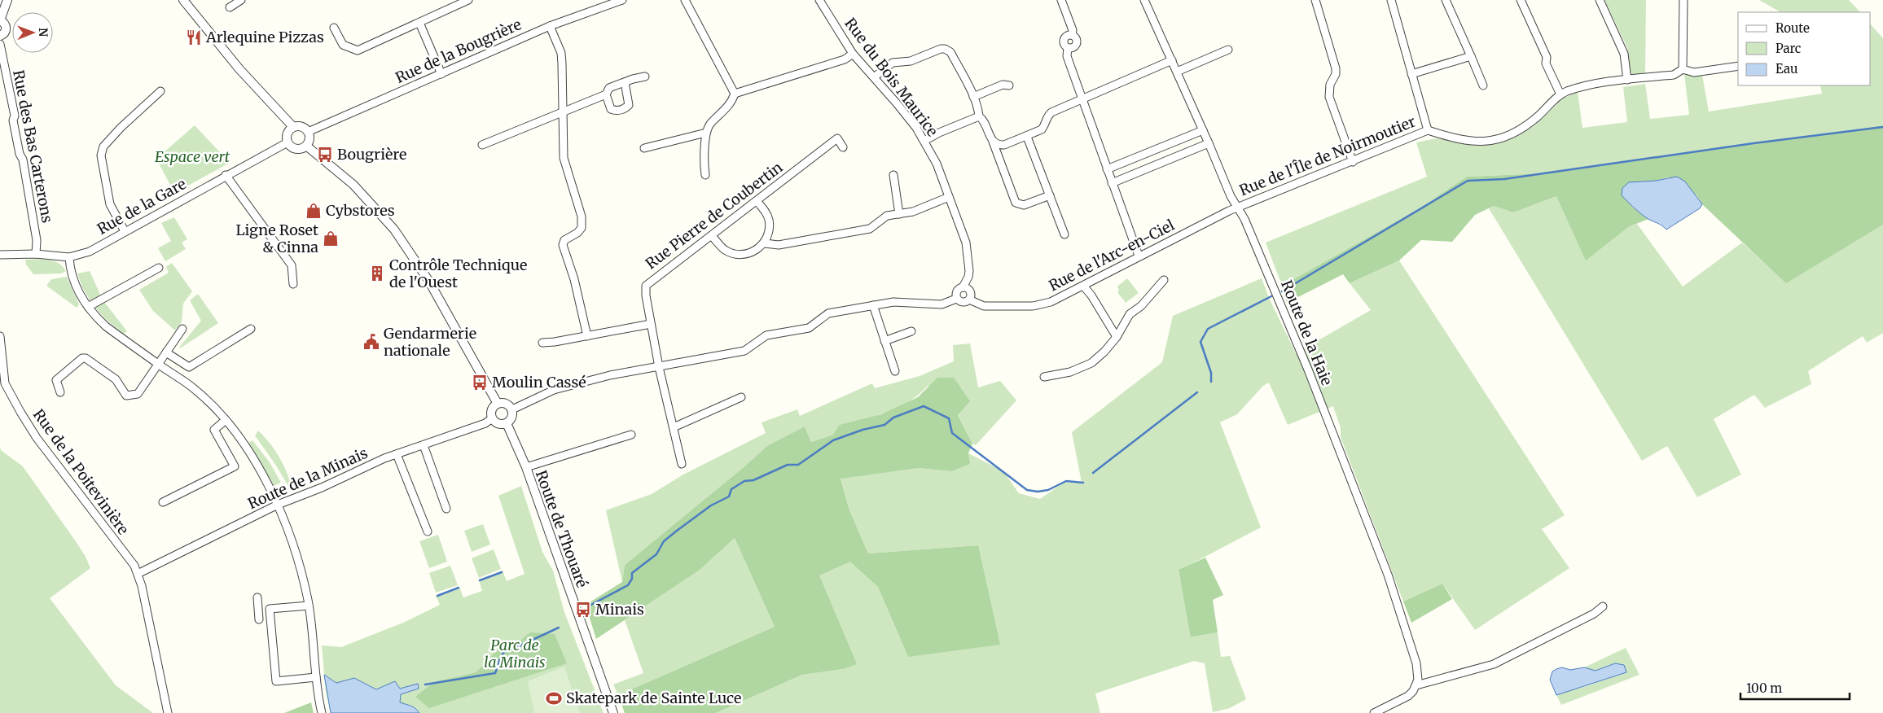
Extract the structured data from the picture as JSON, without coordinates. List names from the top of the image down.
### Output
{
  "streets": {
    "street": [
      "Rue de la Bougrière",
      "Rue du Bois Maurice",
      "Rue des Bas Carterons",
      "Rue de l'Île de Noirmoutier",
      "Rue de la Gare",
      "Rue Pierre de Coubertin",
      "Rue de l'Arc-en-Ciel",
      "Route de la Haie",
      "Rue de la Poitevinière",
      "Route de la Minais",
      "Route de Thouaré"
    ]
  },
  "crossings": [
    ["Rue de la Bougrière", "Rue de la Gare"],
    ["Rue du Bois Maurice", "Rue de l'Arc-en-Ciel"],
    ["Rue des Bas Carterons", "Rue de la Gare"],
    ["Rue de l'Île de Noirmoutier", "Rue de l'Arc-en-Ciel"],
    ["Rue de l'Île de Noirmoutier", "Route de la Haie"],
    ["Rue de l'Arc-en-Ciel", "Route de la Haie"],
    ["Rue de la Poitevinière", "Route de la Minais"],
    ["Route de la Minais", "Route de Thouaré"]
  ],
  "parks": ["Espace vert", "Parc de la Minais"],
  "places": {
    "restaurant": ["Arlequine Pizzas"],
    "bus stop": ["Bougrière", "Moulin Cassé", "Minais"],
    "shop": ["Cybstores", "Ligne Roset & Cinna"],
    "building": ["Contrôle Technique de l'Ouest"],
    "public building": ["Gendarmerie nationale"],
    "sports": ["Skatepark de Sainte Luce"]
  },
  "legend": ["Route", "Parc", "Eau"],
  "scale_bar": "100 m",
  "north": "right"
}
